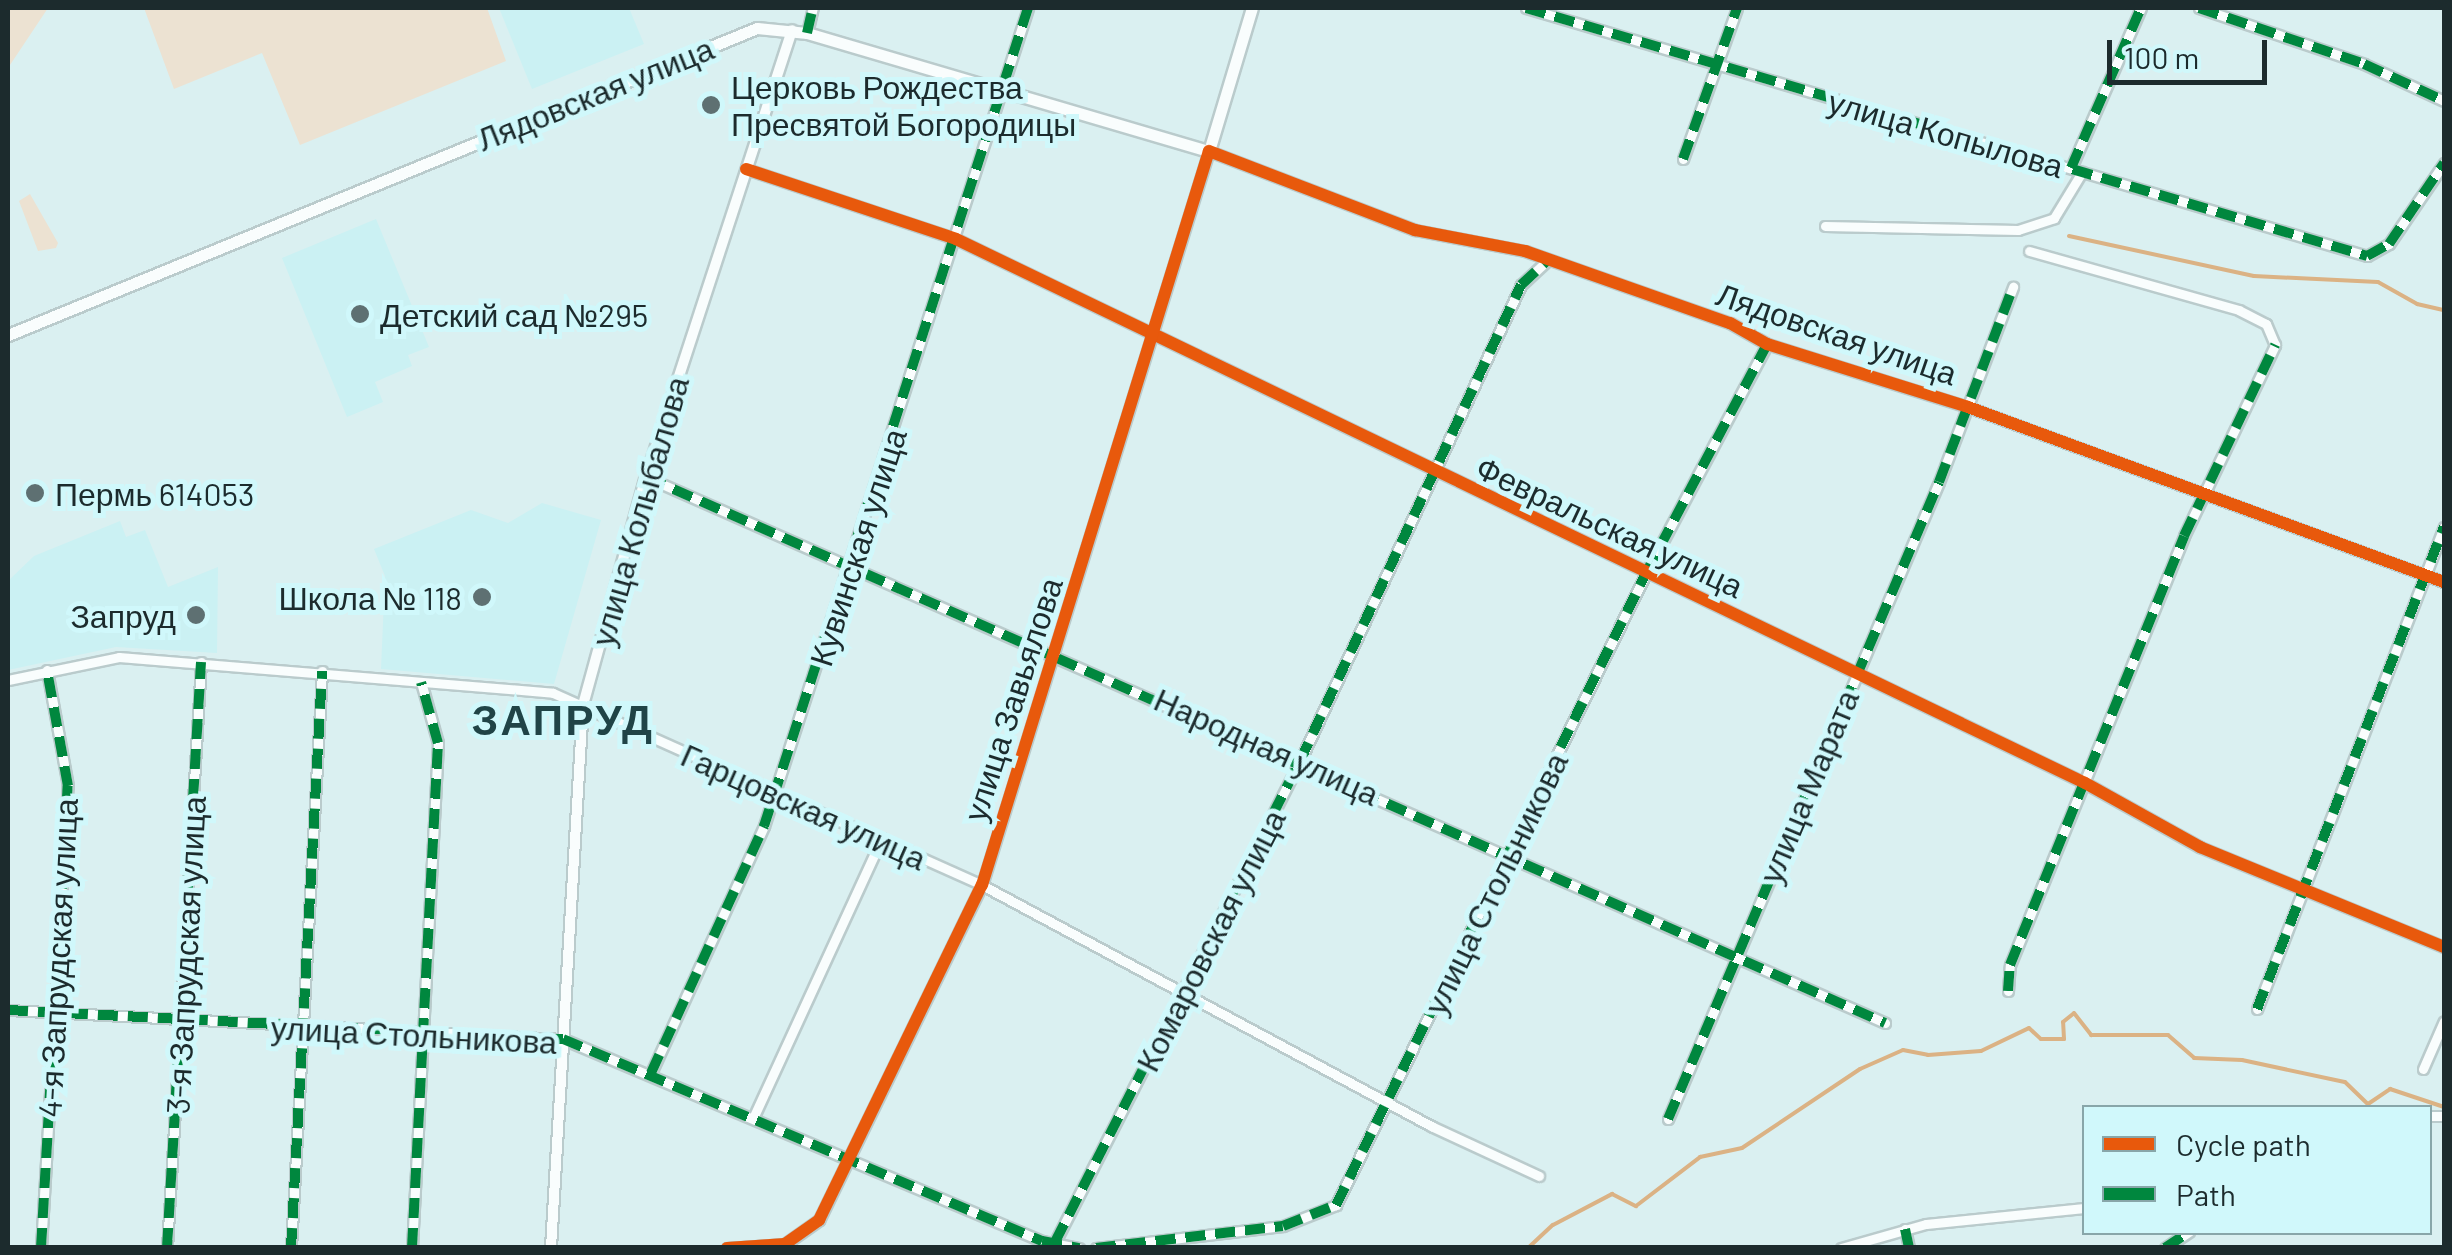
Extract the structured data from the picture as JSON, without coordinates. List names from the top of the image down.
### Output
{
  "streets": {
    "main road": ["Лядовская улица", "улица Завьялова"],
    "street": [
      "улица Копылова",
      "улица Колыбалова",
      "Февральская улица",
      "Кувинская улица",
      "Народная улица",
      "улица Марата",
      "Гарцовская улица",
      "улица Стольникова",
      "Комаровская улица",
      "3-я Запрудская улица",
      "4-я Запрудская улица"
    ]
  },
  "crossings": [
    ["Лядовская улица", "улица Колыбалова"],
    ["Лядовская улица", "Кувинская улица"],
    ["Лядовская улица", "улица Завьялова"],
    ["Лядовская улица", "улица Марата"],
    ["Лядовская улица", "улица Стольникова"],
    ["Лядовская улица", "Комаровская улица"],
    ["улица Колыбалова", "Февральская улица"],
    ["улица Колыбалова", "Народная улица"],
    ["улица Колыбалова", "Гарцовская улица"],
    ["улица Колыбалова", "улица Стольникова"],
    ["Февральская улица", "Кувинская улица"],
    ["Февральская улица", "улица Завьялова"],
    ["Февральская улица", "улица Марата"],
    ["Февральская улица", "улица Стольникова"],
    ["Февральская улица", "Комаровская улица"],
    ["Кувинская улица", "Народная улица"],
    ["Кувинская улица", "Гарцовская улица"],
    ["Кувинская улица", "улица Стольникова"],
    ["улица Завьялова", "Народная улица"],
    ["улица Завьялова", "Гарцовская улица"],
    ["улица Завьялова", "улица Стольникова"],
    ["Народная улица", "улица Марата"],
    ["Народная улица", "улица Стольникова"],
    ["Народная улица", "Комаровская улица"],
    ["Гарцовская улица", "улица Стольникова"],
    ["Гарцовская улица", "Комаровская улица"],
    ["Гарцовская улица", "3-я Запрудская улица"],
    ["Гарцовская улица", "4-я Запрудская улица"],
    ["улица Стольникова", "Комаровская улица"],
    ["улица Стольникова", "3-я Запрудская улица"],
    ["улица Стольникова", "4-я Запрудская улица"]
  ],
  "districts": ["ЗАПРУД"],
  "places": [
    "Церковь Рождества Пресвятой Богородицы",
    "Детский сад №295",
    "Пермь 614053",
    "Школа № 118",
    "Запруд"
  ],
  "legend": ["Cycle path", "Path"],
  "scale_bar": "100 m"
}
